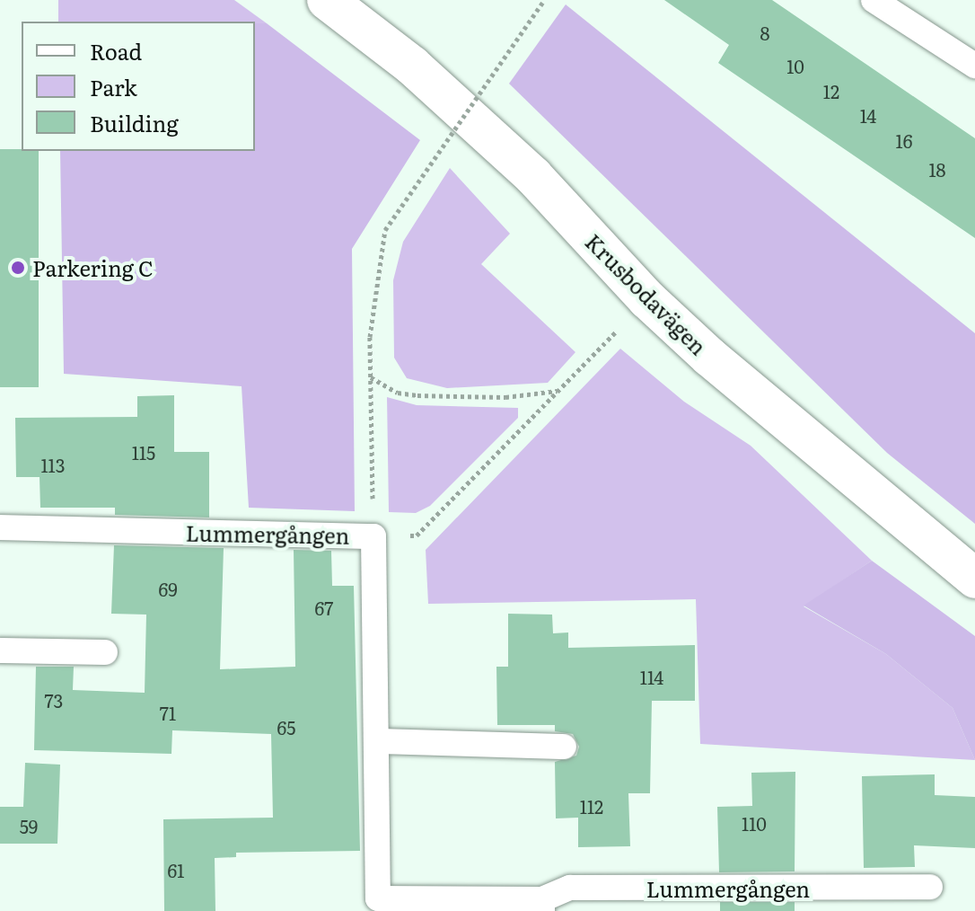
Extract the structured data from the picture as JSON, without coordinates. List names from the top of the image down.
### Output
{
  "streets": {
    "street": ["Krusbodavägen"],
    "lane": ["Lummergången"]
  },
  "places": ["Parkering C"],
  "house_numbers": [
    "8",
    "10",
    "12",
    "14",
    "16",
    "18",
    "115",
    "113",
    "69",
    "67",
    "114",
    "73",
    "71",
    "65",
    "112",
    "110",
    "59",
    "61"
  ],
  "legend": ["Road", "Park", "Building"]
}
